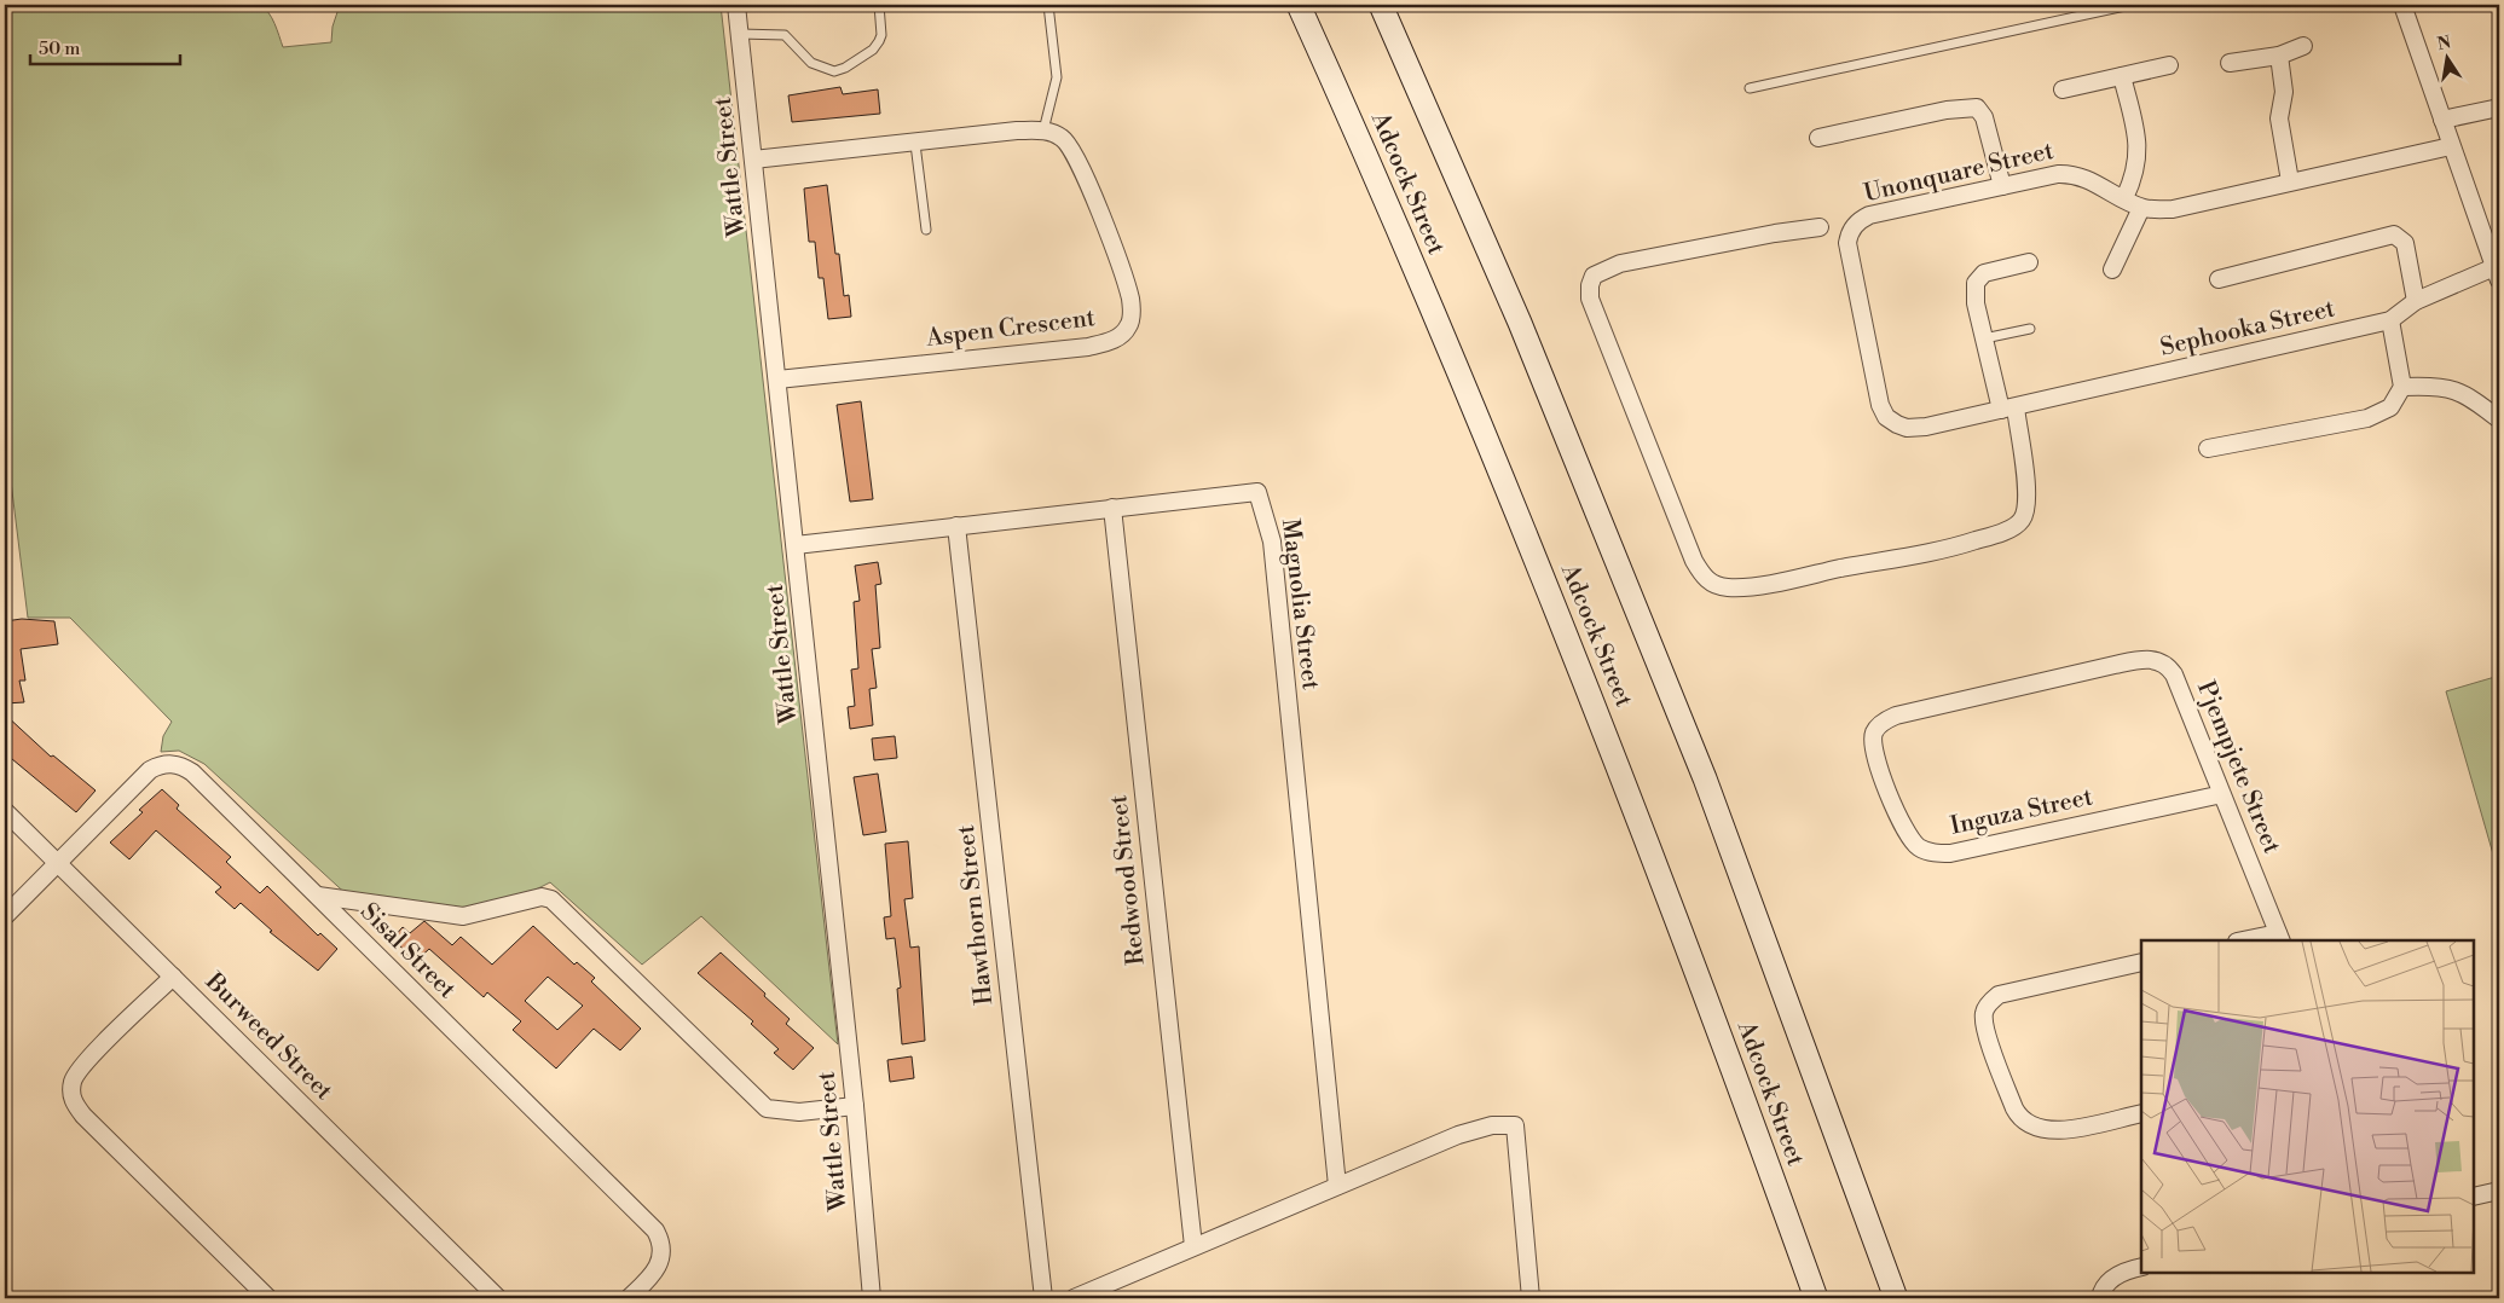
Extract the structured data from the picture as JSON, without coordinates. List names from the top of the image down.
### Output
{
  "streets": {
    "main road": ["Adcock Street"],
    "street": [
      "Wattle Street",
      "Unonquare Street",
      "Aspen Crescent",
      "Sephooka Street",
      "Magnolia Street",
      "Pjempjete Street",
      "Inguza Street",
      "Redwood Street",
      "Hawthorn Street",
      "Sisal Street",
      "Burweed Street"
    ]
  },
  "crossings": [
    ["Wattle Street", "Aspen Crescent"],
    ["Wattle Street", "Magnolia Street"],
    ["Unonquare Street", "Sephooka Street"],
    ["Magnolia Street", "Redwood Street"],
    ["Magnolia Street", "Hawthorn Street"],
    ["Pjempjete Street", "Inguza Street"],
    ["Sisal Street", "Burweed Street"]
  ],
  "scale_bar": "50 m",
  "north": "top"
}
